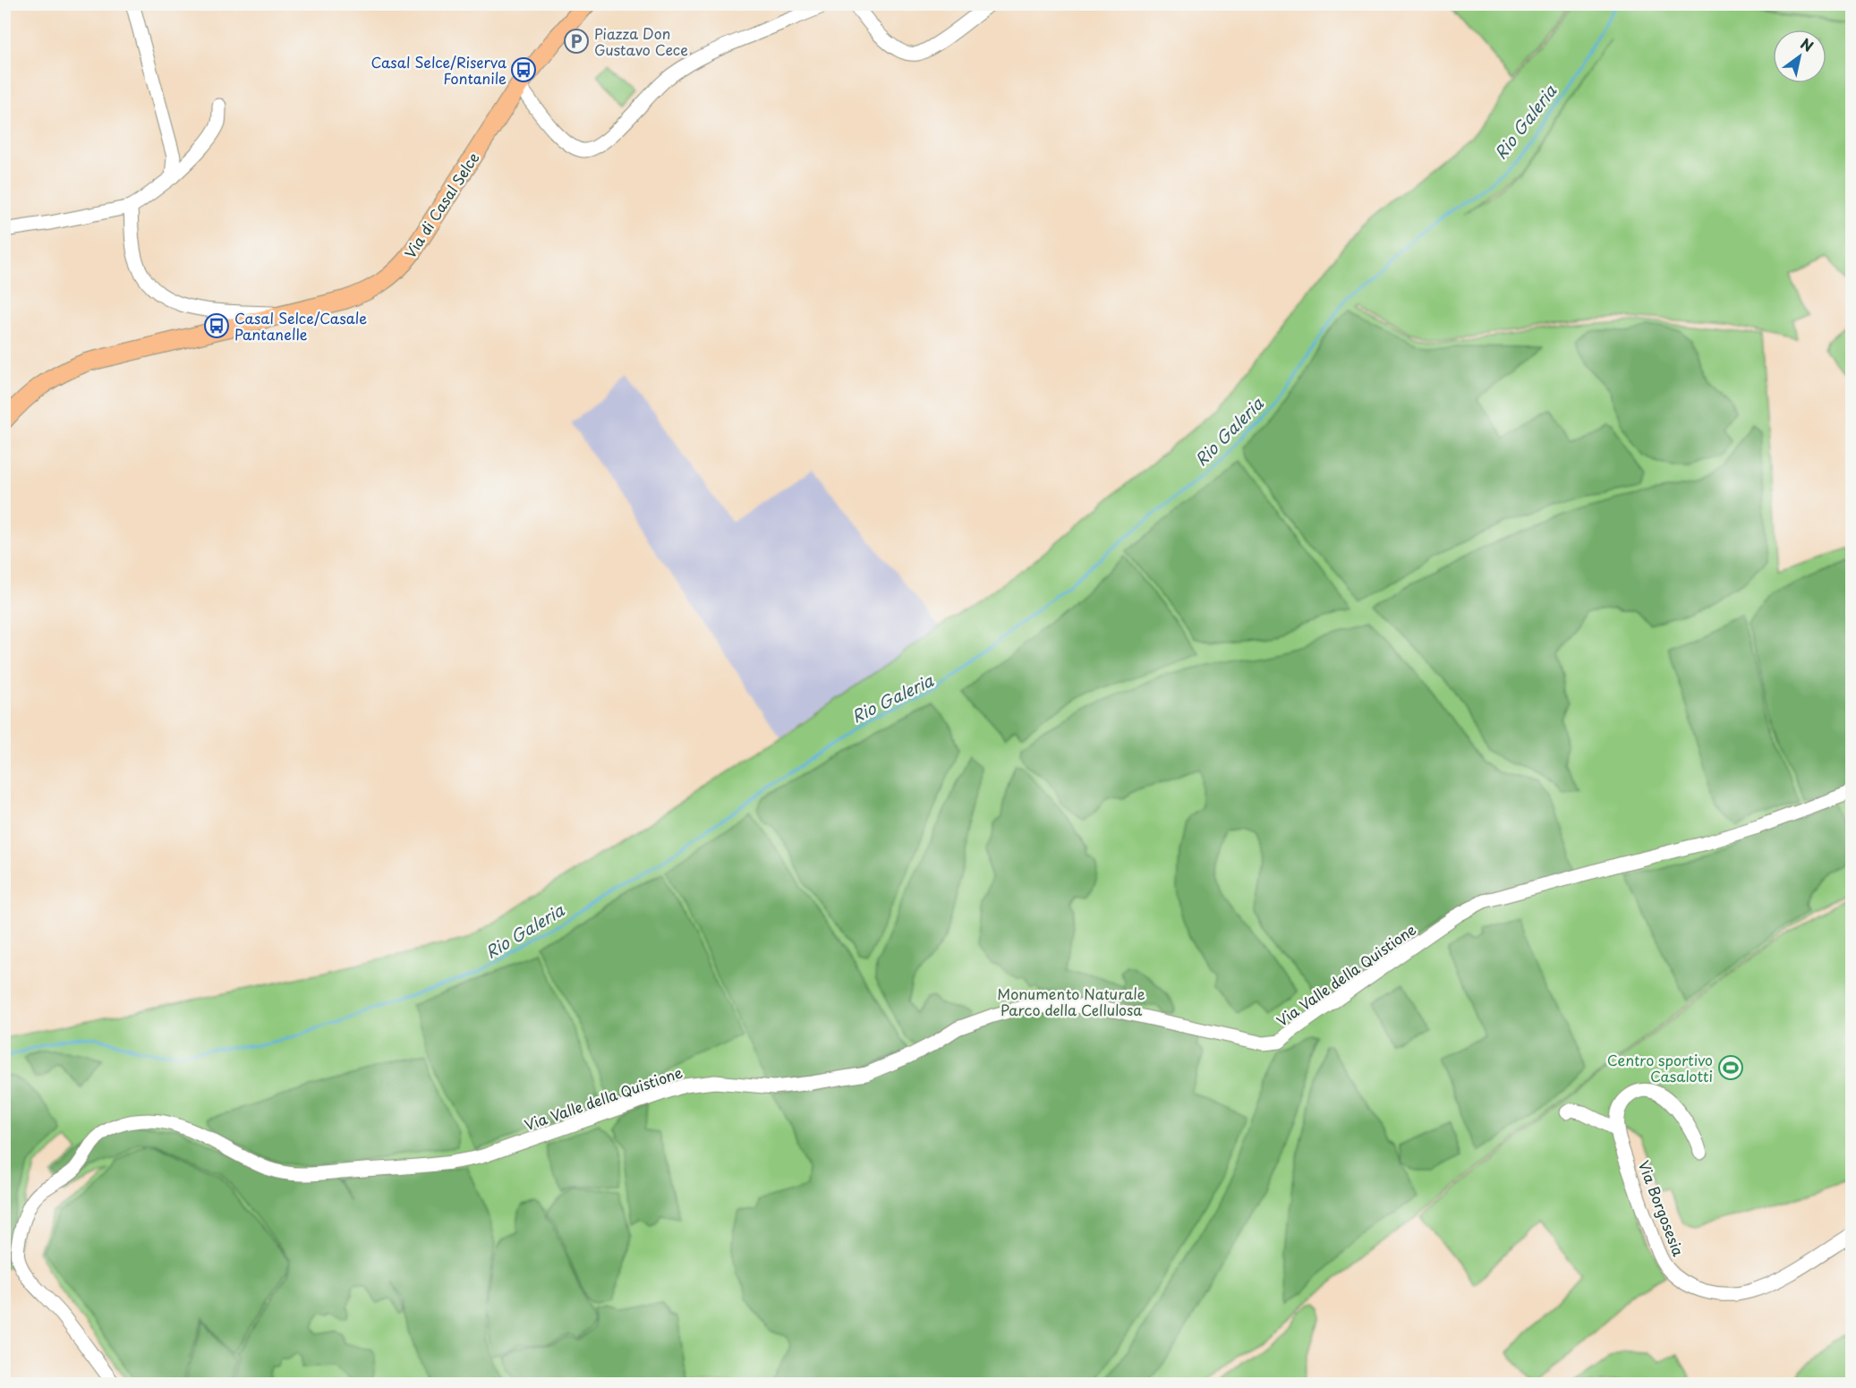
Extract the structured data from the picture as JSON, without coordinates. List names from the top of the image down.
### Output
{
  "streets": {
    "main road": ["Via di Casal Selce"],
    "street": ["Via Valle della Quistione", "Via Borgosesia"]
  },
  "water": ["Rio Galeria"],
  "parks": ["Monumento Naturale Parco della Cellulosa"],
  "places": {
    "parking": ["Piazza Don Gustavo Cece"],
    "bus stop": ["Casal Selce/Riserva Fontanile", "Casal Selce/Casale Pantanelle"],
    "sports": ["Centro sportivo Casalotti"]
  },
  "north": "top right"
}
